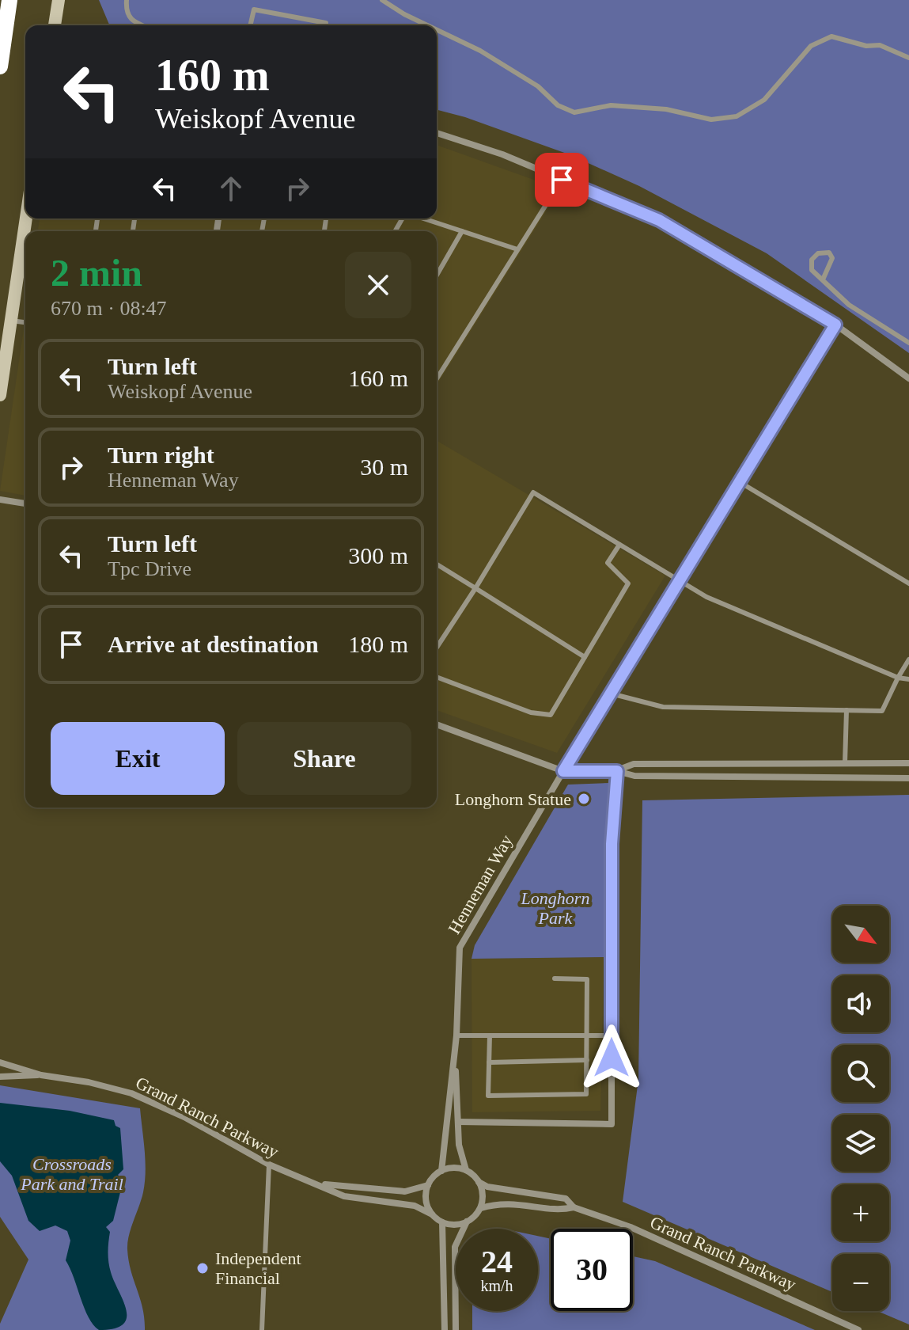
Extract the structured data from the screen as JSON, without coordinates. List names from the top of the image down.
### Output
{
  "streets": {
    "street": ["Henneman Way", "Grand Ranch Parkway"]
  },
  "crossings": [
    ["Henneman Way", "Grand Ranch Parkway"]
  ],
  "parks": ["Longhorn Park", "Crossroads Park and Trail"],
  "places": ["Longhorn Statue", "Independent Financial"],
  "north": "bottom right",
  "page": {
    "turn": ["160 m", "Weiskopf Avenue"],
    "heading": ["2 min", "670 m · 08:47"],
    "list": [
      {
        "name": "Turn left",
        "note": "Weiskopf Avenue",
        "value": "160 m"
      },
      {
        "name": "Turn right",
        "note": "Henneman Way",
        "value": "30 m"
      },
      {
        "name": "Turn left",
        "note": "Tpc Drive",
        "value": "300 m"
      },
      {
        "name": "Arrive at destination",
        "value": "180 m"
      }
    ],
    "buttons": ["Exit", "Share"],
    "map_buttons": ["+", "−"],
    "speed": "24 km/h",
    "limit": "30"
  }
}
